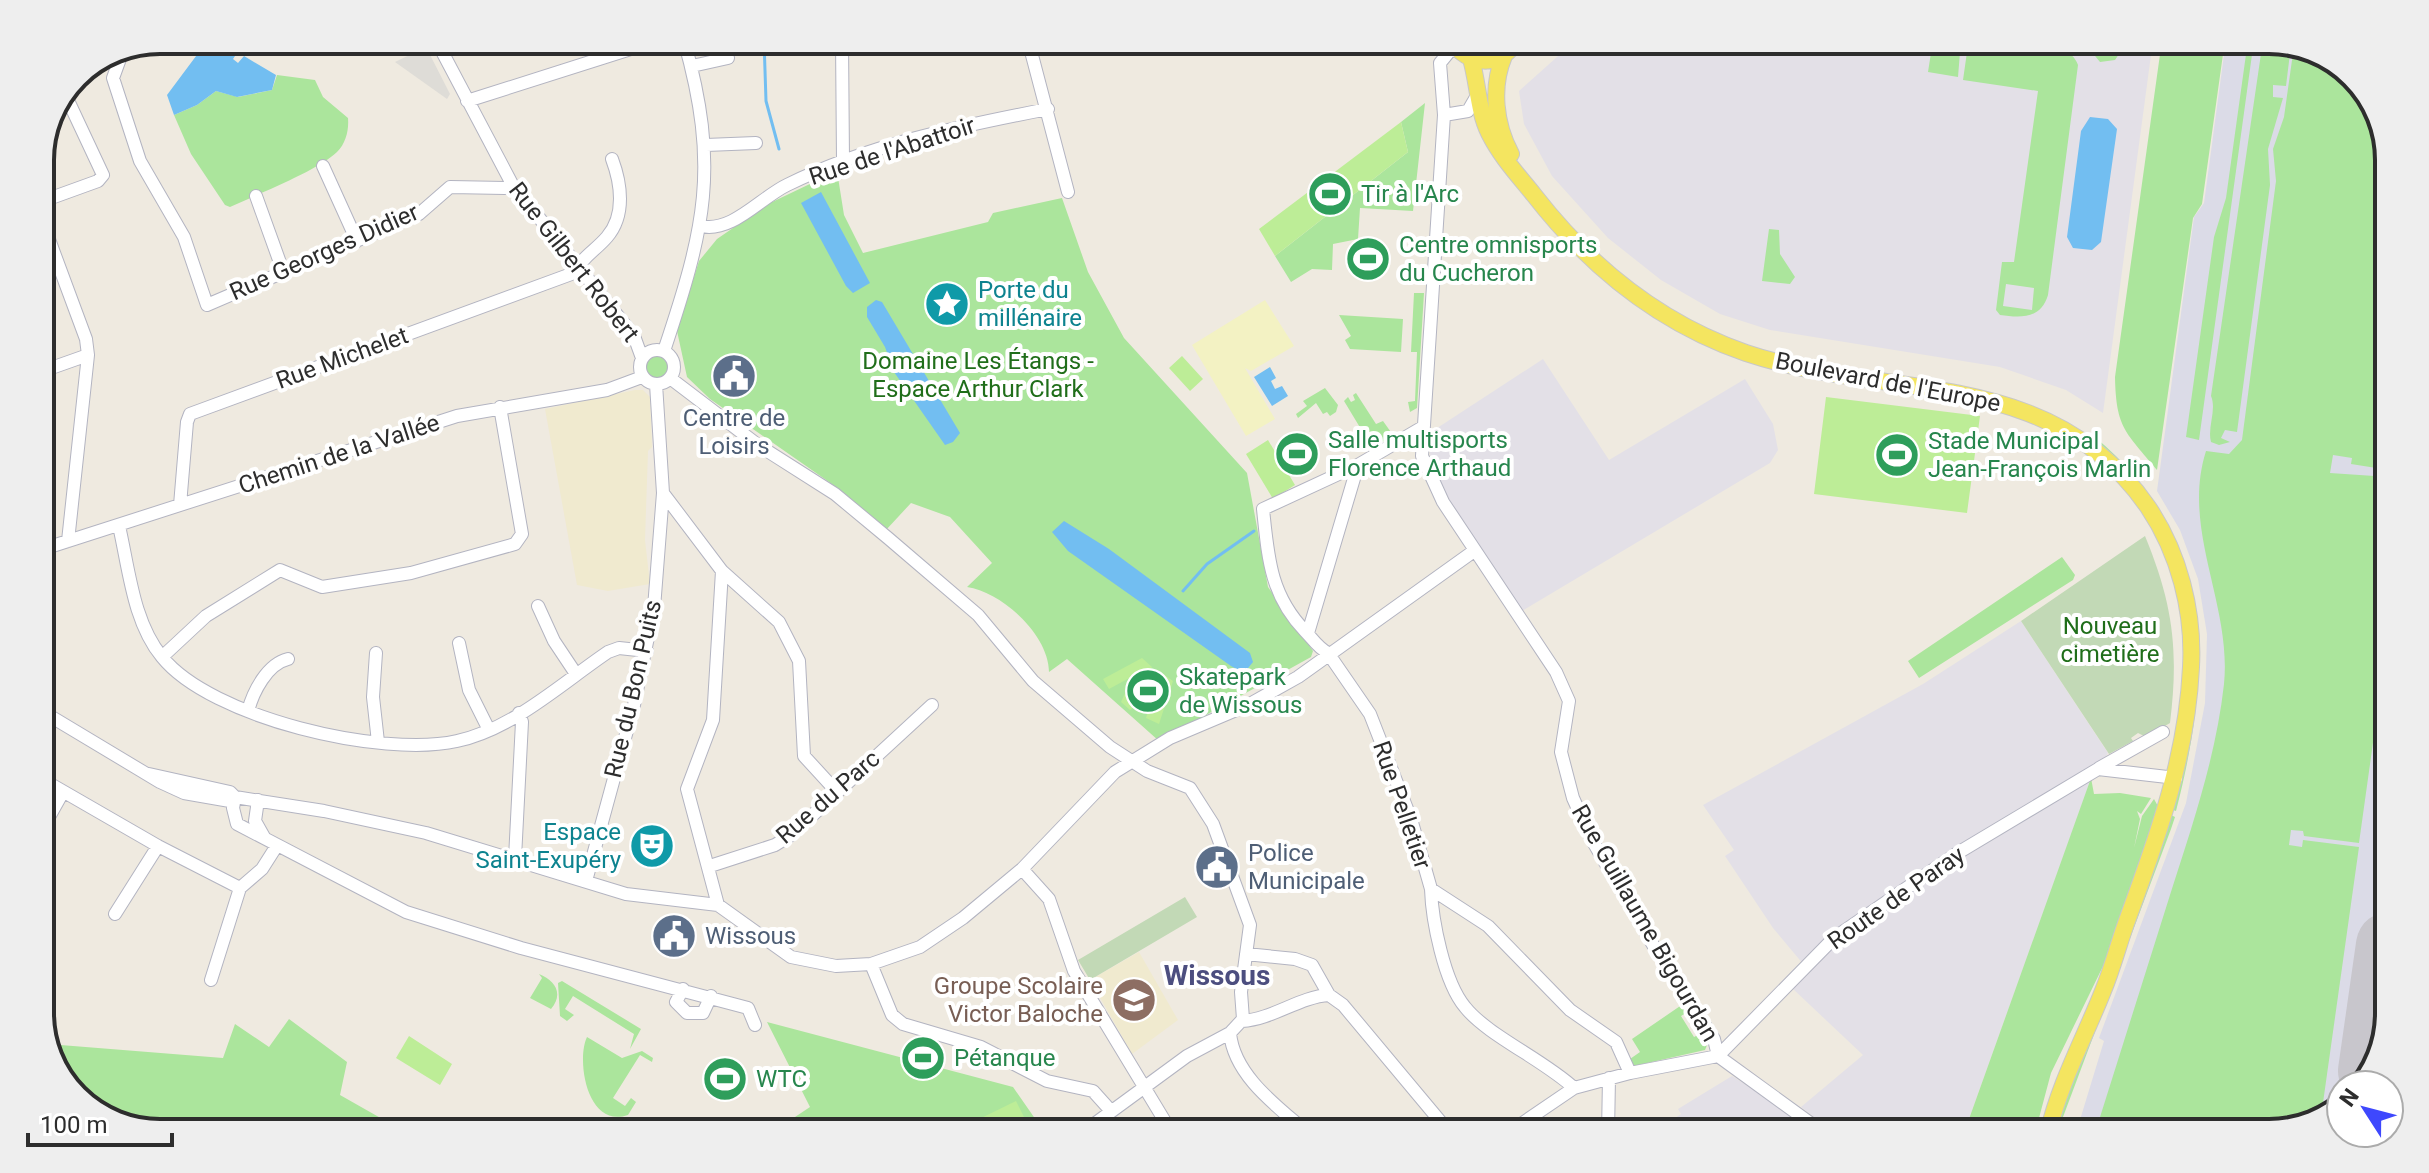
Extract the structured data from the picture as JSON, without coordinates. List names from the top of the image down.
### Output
{
  "streets": {
    "main road": ["Boulevard de l'Europe"],
    "street": [
      "Rue de l'Abattoir",
      "Rue Georges Didier",
      "Rue Gilbert Robert",
      "Rue Michelet",
      "Chemin de la Vallée",
      "Rue du Bon Puits",
      "Rue du Parc",
      "Rue Pelletier",
      "Route de Paray",
      "Rue Guillaume Bigourdan"
    ]
  },
  "crossings": [
    ["Rue Georges Didier", "Rue Gilbert Robert"],
    ["Rue Gilbert Robert", "Rue Michelet"],
    ["Rue Gilbert Robert", "Chemin de la Vallée"],
    ["Rue Gilbert Robert", "Rue du Bon Puits"],
    ["Rue Michelet", "Chemin de la Vallée"],
    ["Chemin de la Vallée", "Rue du Bon Puits"],
    ["Route de Paray", "Rue Guillaume Bigourdan"]
  ],
  "districts": ["Wissous"],
  "parks": ["Domaine Les Étangs - Espace Arthur Clark", "Nouveau cimetière"],
  "places": {
    "sports": [
      "Tir à l'Arc",
      "Centre omnisports du Cucheron",
      "Salle multisports Florence Arthaud",
      "Stade Municipal Jean-François Marlin",
      "Skatepark de Wissous",
      "Pétanque",
      "WTC"
    ],
    "place": ["Porte du millénaire"],
    "public building": ["Centre de Loisirs", "Police Municipale", "Wissous"],
    "theatre": ["Espace Saint-Exupéry"],
    "school or university": ["Groupe Scolaire Victor Baloche"]
  },
  "scale_bar": "100 m",
  "north": "top left"
}
